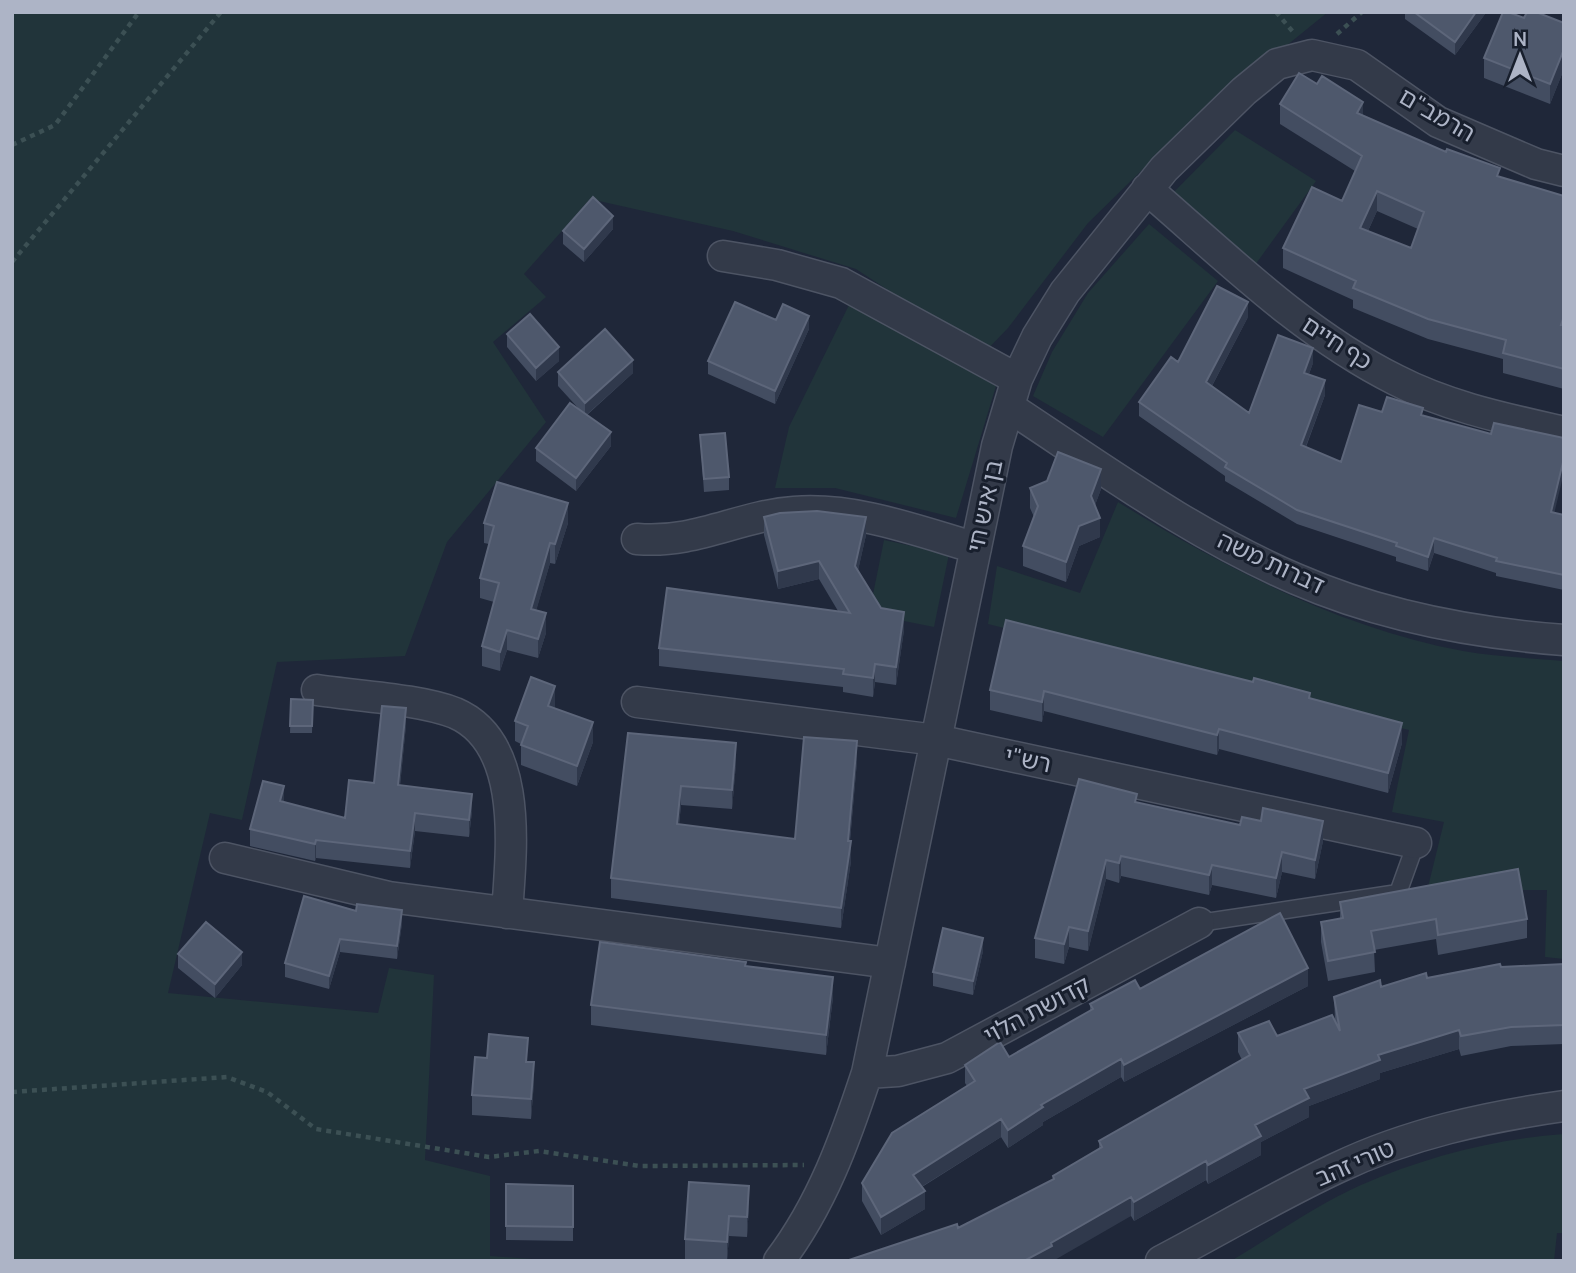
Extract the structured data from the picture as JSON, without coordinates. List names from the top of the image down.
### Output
{
  "streets": {
    "street": [
      "הרמב\"ם",
      "כף חיים",
      "בן איש חי",
      "דברות משה",
      "רש\"י",
      "קדושת הלוי",
      "טורי זהב"
    ]
  },
  "crossings": [
    ["הרמב\"ם", "בן איש חי"],
    ["כף חיים", "בן איש חי"],
    ["בן איש חי", "דברות משה"],
    ["בן איש חי", "רש\"י"],
    ["בן איש חי", "קדושת הלוי"]
  ],
  "north": "top"
}
